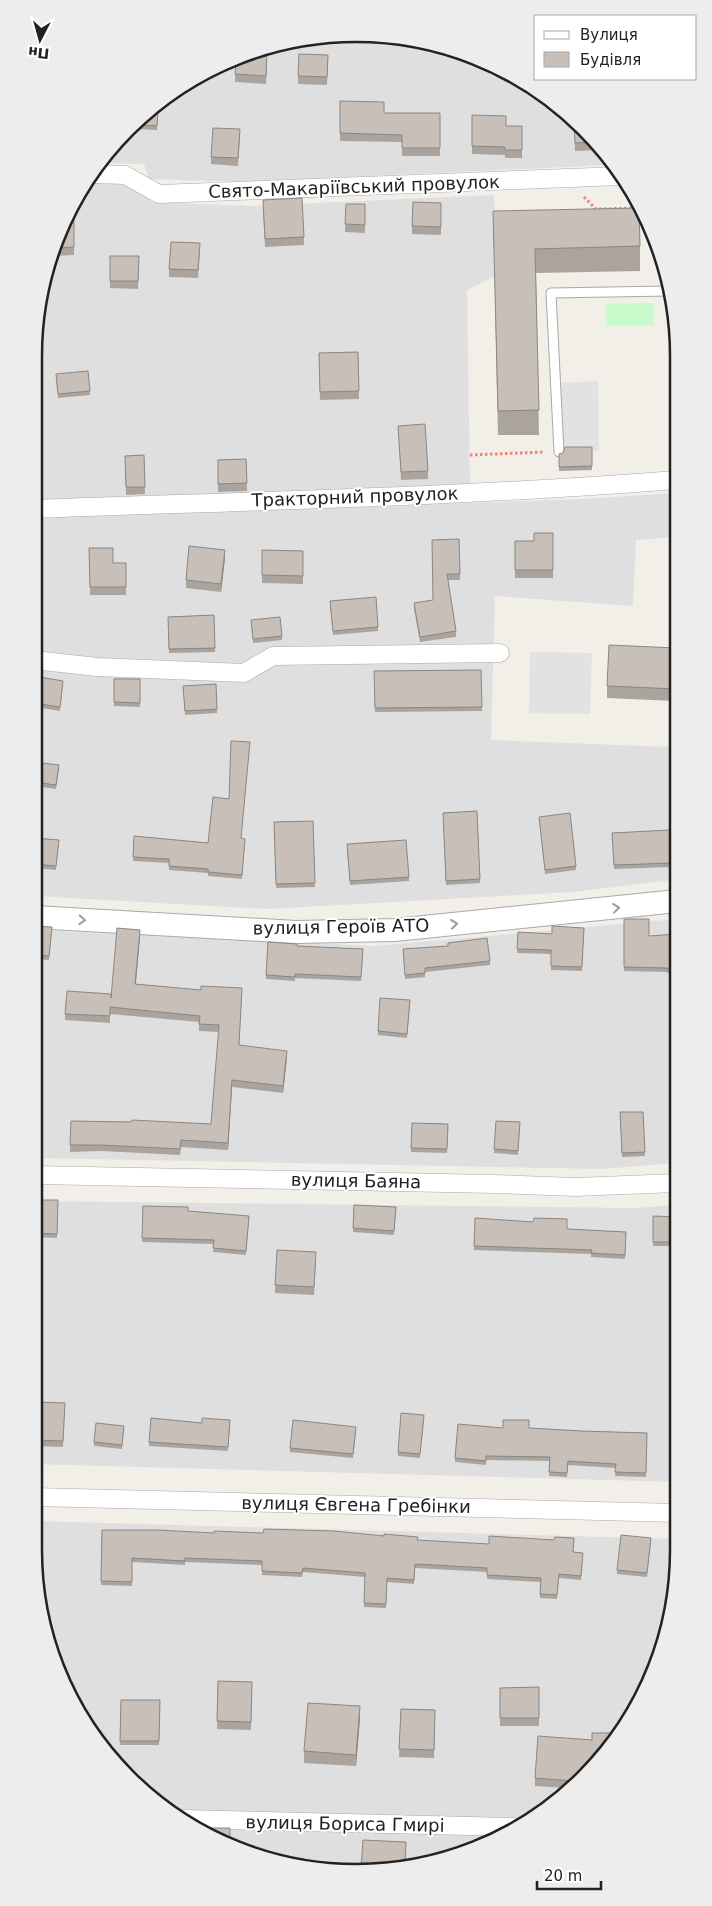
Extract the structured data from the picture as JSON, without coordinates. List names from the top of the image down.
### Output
{
  "streets": {
    "street": [
      "Свято-Макаріївський провулок",
      "Тракторний провулок",
      "вулиця Героїв АТО",
      "вулиця Баяна",
      "вулиця Євгена Гребінки",
      "вулиця Бориса Гмирі"
    ]
  },
  "one_way": ["вулиця Героїв АТО"],
  "legend": ["Вулиця", "Будівля"],
  "scale_bar": "20 m",
  "north": "bottom"
}
